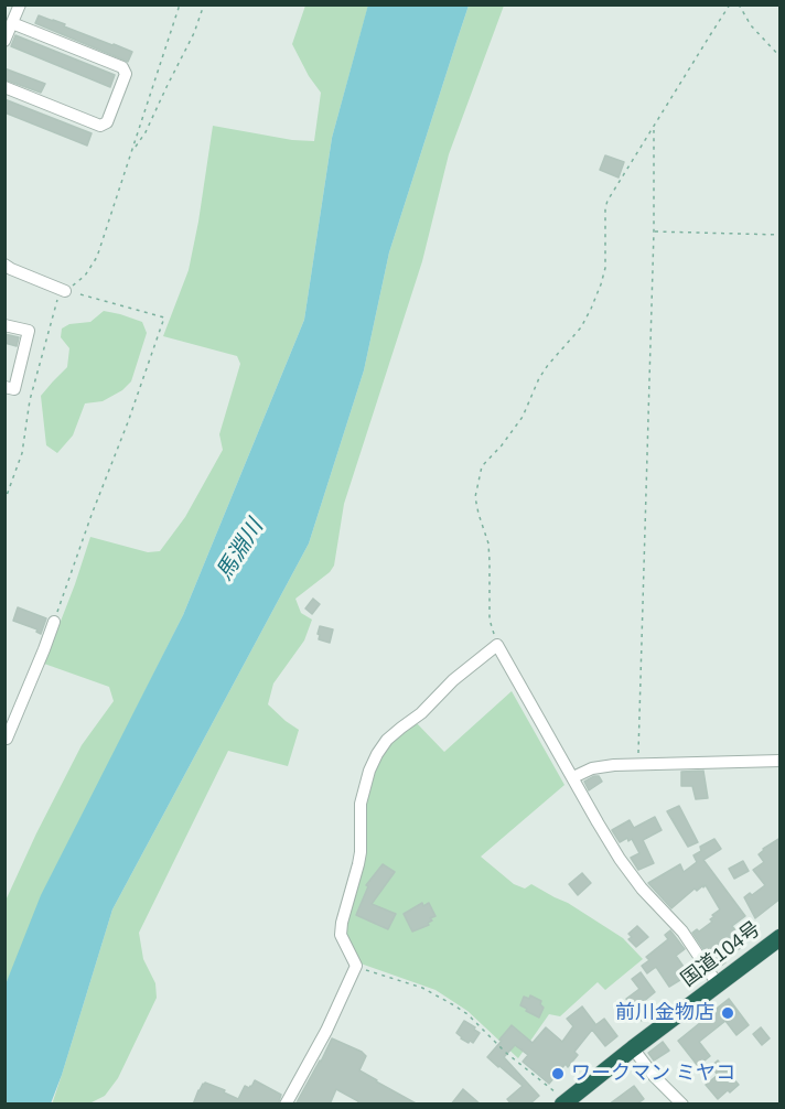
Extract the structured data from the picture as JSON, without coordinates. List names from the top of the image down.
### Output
{
  "streets": {
    "highway": ["国道104号"]
  },
  "water": ["馬淵川"],
  "places": ["前川金物店", "ワークマン ミヤコ"]
}
